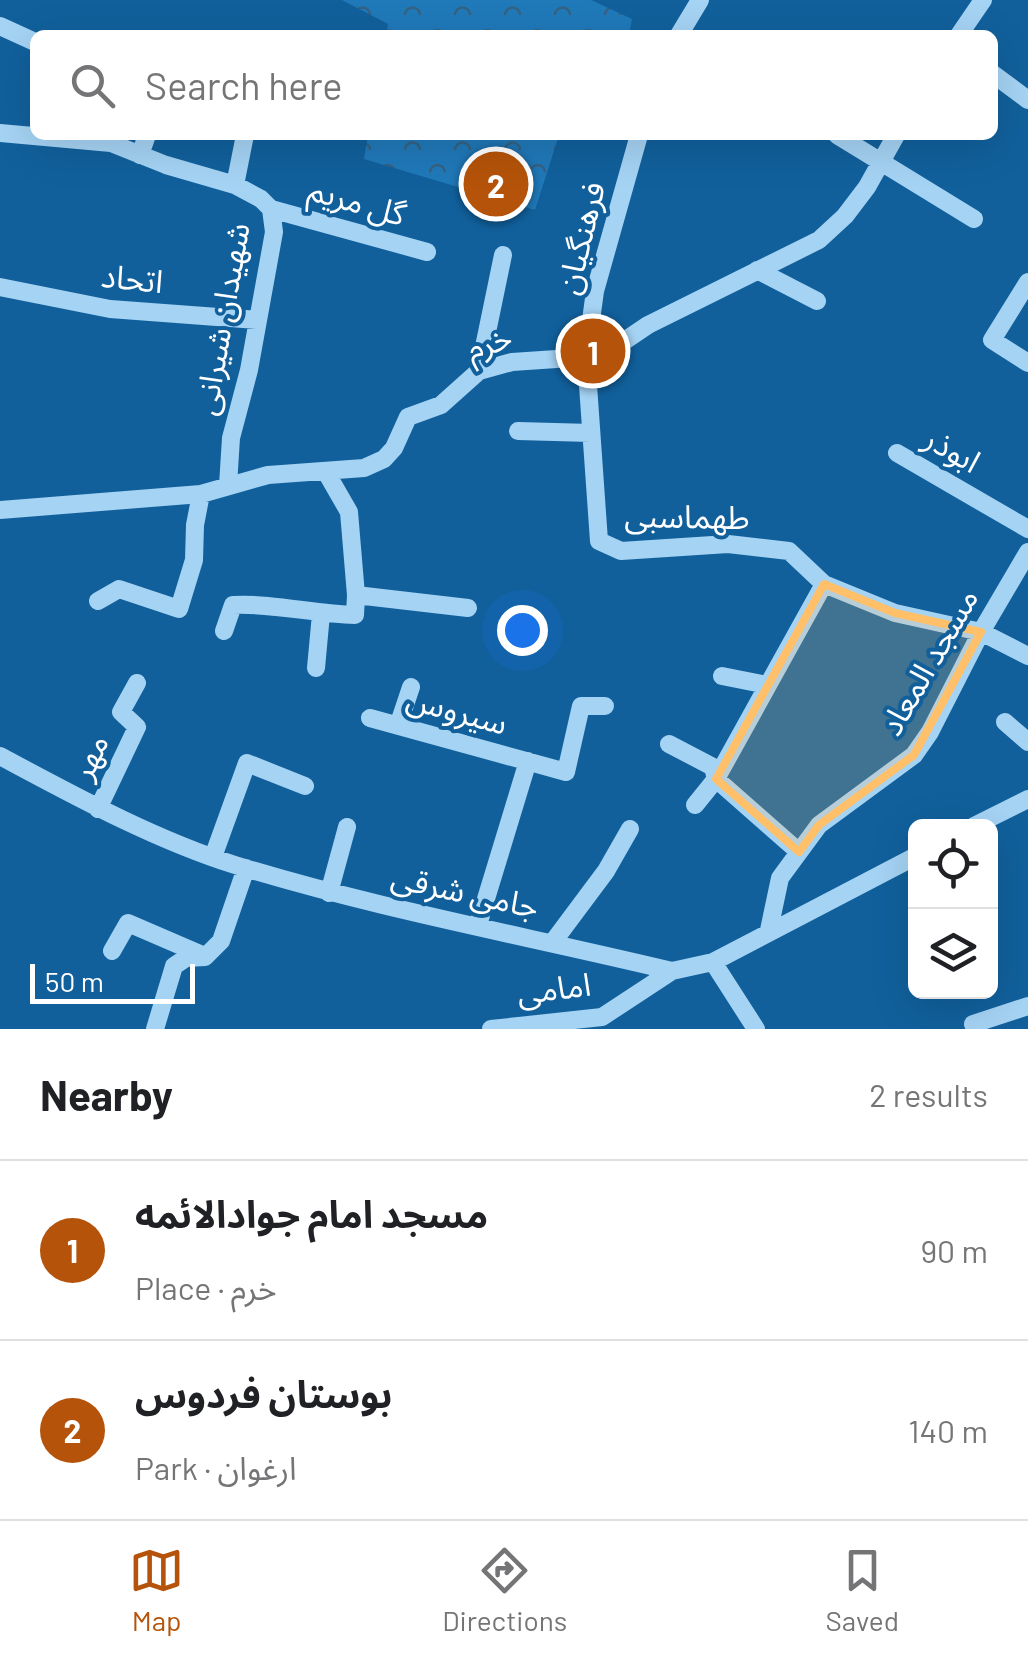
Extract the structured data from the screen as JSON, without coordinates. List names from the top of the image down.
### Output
{
  "streets": {
    "street": [
      "گل مریم",
      "فرهنگیان",
      "اتحاد",
      "شهیدان شیرانی",
      "خرم",
      "ابوذر",
      "طهماسبی",
      "مسجد المعاد",
      "سیروس",
      "مهر",
      "جامی شرقی",
      "امامی"
    ]
  },
  "crossings": [
    ["گل مریم", "شهیدان شیرانی"],
    ["فرهنگیان", "خرم"],
    ["فرهنگیان", "طهماسبی"],
    ["اتحاد", "شهیدان شیرانی"],
    ["شهیدان شیرانی", "خرم"],
    ["خرم", "طهماسبی"],
    ["طهماسبی", "مسجد المعاد"],
    ["مسجد المعاد", "جامی شرقی"],
    ["سیروس", "جامی شرقی"],
    ["مهر", "جامی شرقی"],
    ["جامی شرقی", "امامی"]
  ],
  "scale_bar": "50 m",
  "page": {
    "search": "Search here",
    "pins": ["2", "1"],
    "scale": "50 m",
    "heading": ["Nearby", "2 results"],
    "list": [
      {
        "mark": "1",
        "name": "مسجد امام جوادالائمه",
        "note": "Place · خرم",
        "value": "90 m"
      },
      {
        "mark": "2",
        "name": "بوستان فردوس",
        "note": "Park · ارغوان",
        "value": "140 m"
      }
    ],
    "nav": ["Map", "Directions", "Saved"]
  }
}
